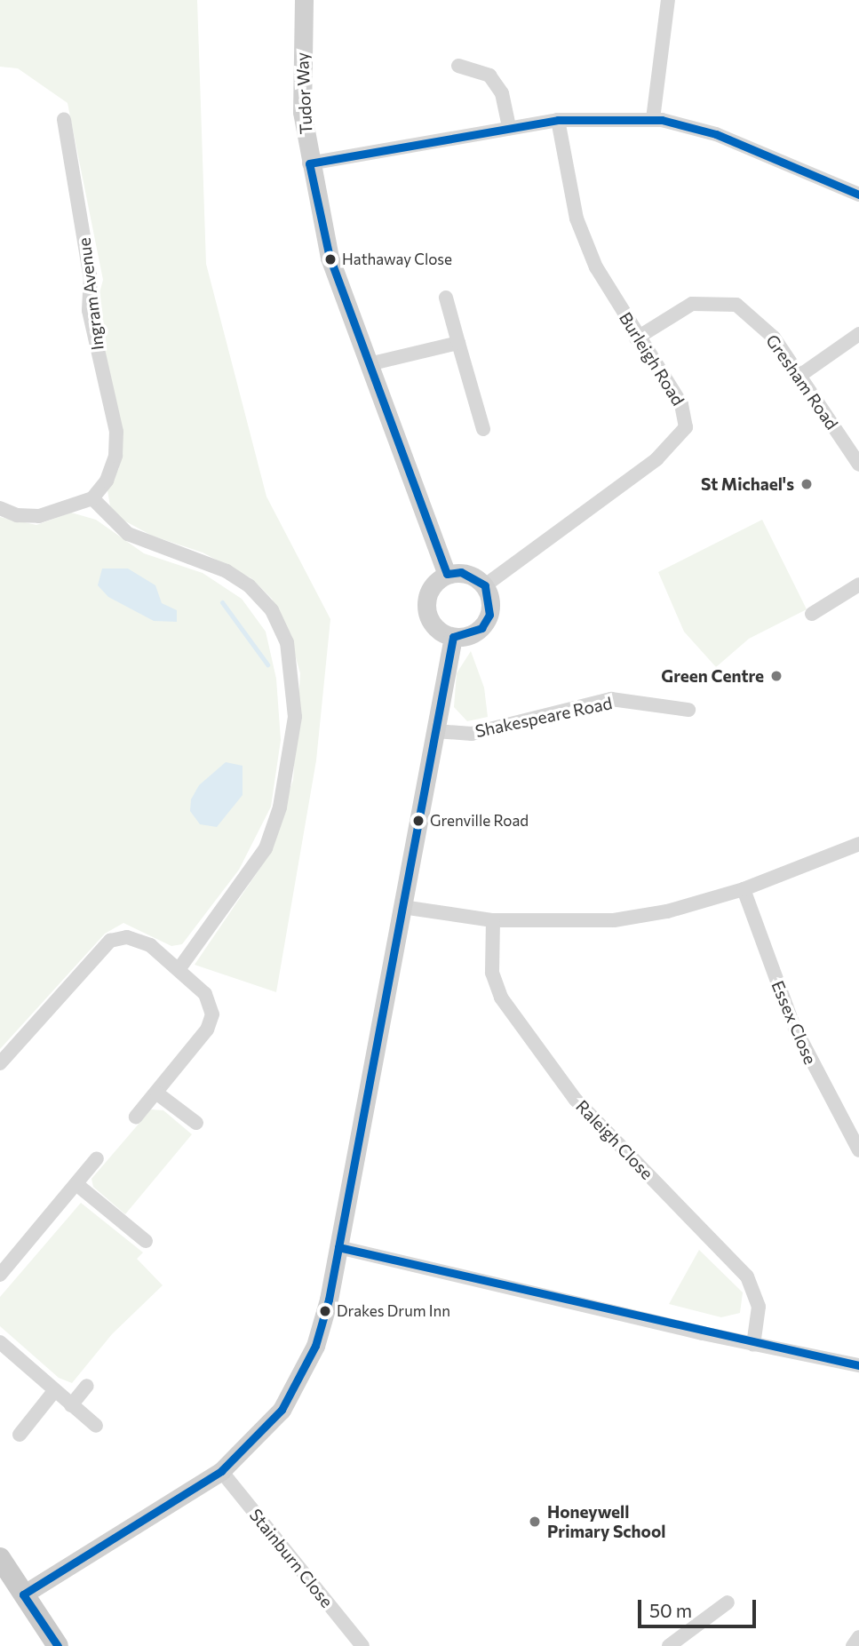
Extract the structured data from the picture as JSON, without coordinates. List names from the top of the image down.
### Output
{
  "streets": {
    "street": [
      "Tudor Way",
      "Ingram Avenue",
      "Burleigh Road",
      "Gresham Road",
      "Shakespeare Road",
      "Essex Close",
      "Raleigh Close",
      "Stainburn Close"
    ]
  },
  "crossings": [
    ["Tudor Way", "Burleigh Road"],
    ["Burleigh Road", "Gresham Road"]
  ],
  "places": [
    "Hathaway Close",
    "St Michael's",
    "Green Centre",
    "Grenville Road",
    "Drakes Drum Inn",
    "Honeywell Primary School"
  ],
  "scale_bar": "50 m"
}
